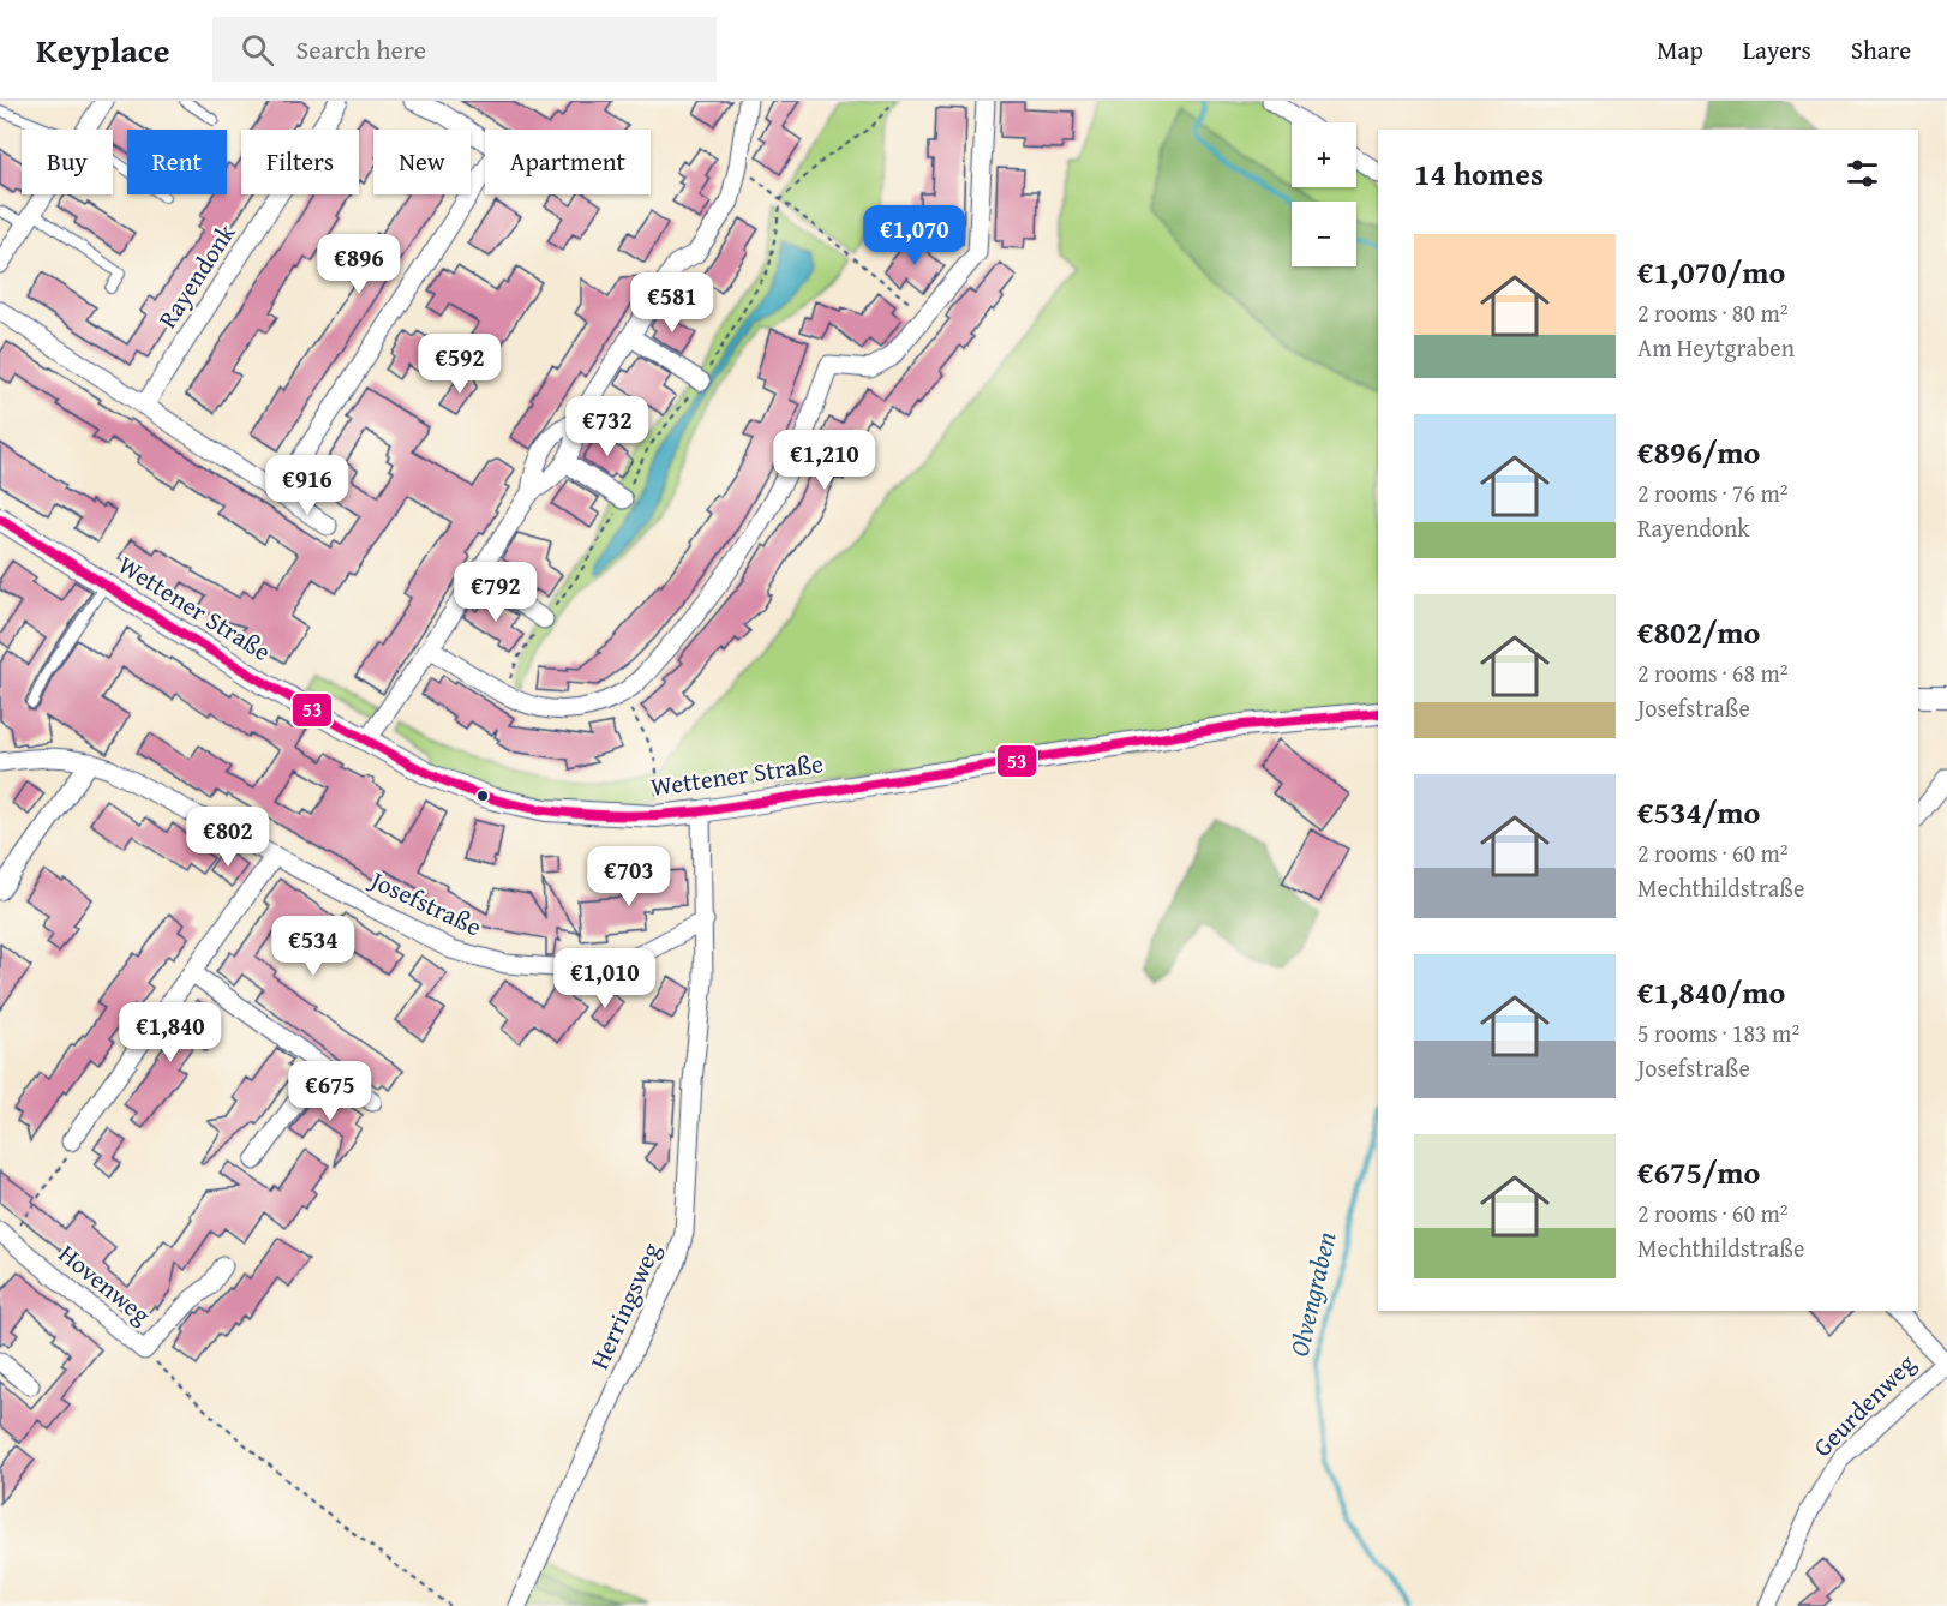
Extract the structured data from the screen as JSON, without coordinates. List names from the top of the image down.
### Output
{
  "streets": {
    "street": [
      "Rayendonk",
      "Wettener Straße",
      "Josefstraße",
      "Hovenweg",
      "Herringsweg",
      "Geurdenweg"
    ]
  },
  "crossings": [
    ["Josefstraße", "Herringsweg"]
  ],
  "water": ["Olvengraben"],
  "lines": ["transit line 53"],
  "page": {
    "header": "Keyplace",
    "search": "Search here",
    "nav": ["Map", "Layers", "Share"],
    "map_buttons": ["+", "−"],
    "chip": [
      "Buy",
      "Rent",
      "Filters",
      "New",
      "Apartment"
    ],
    "heading": "14 homes",
    "price": [
      "€1,070",
      "€896",
      "€581",
      "€592",
      "€732",
      "€1,210",
      "€916",
      "€792",
      "€802",
      "€703",
      "€534",
      "€1,010",
      "€1,840",
      "€675"
    ],
    "list": [
      {
        "name": "€1,070/mo",
        "note": "2 rooms · 80 m² · Am Heytgraben"
      },
      {
        "name": "€896/mo",
        "note": "2 rooms · 76 m² · Rayendonk"
      },
      {
        "name": "€802/mo",
        "note": "2 rooms · 68 m² · Josefstraße"
      },
      {
        "name": "€534/mo",
        "note": "2 rooms · 60 m² · Mechthildstraße"
      },
      {
        "name": "€1,840/mo",
        "note": "5 rooms · 183 m² · Josefstraße"
      },
      {
        "name": "€675/mo",
        "note": "2 rooms · 60 m² · Mechthildstraße"
      }
    ]
  }
}
